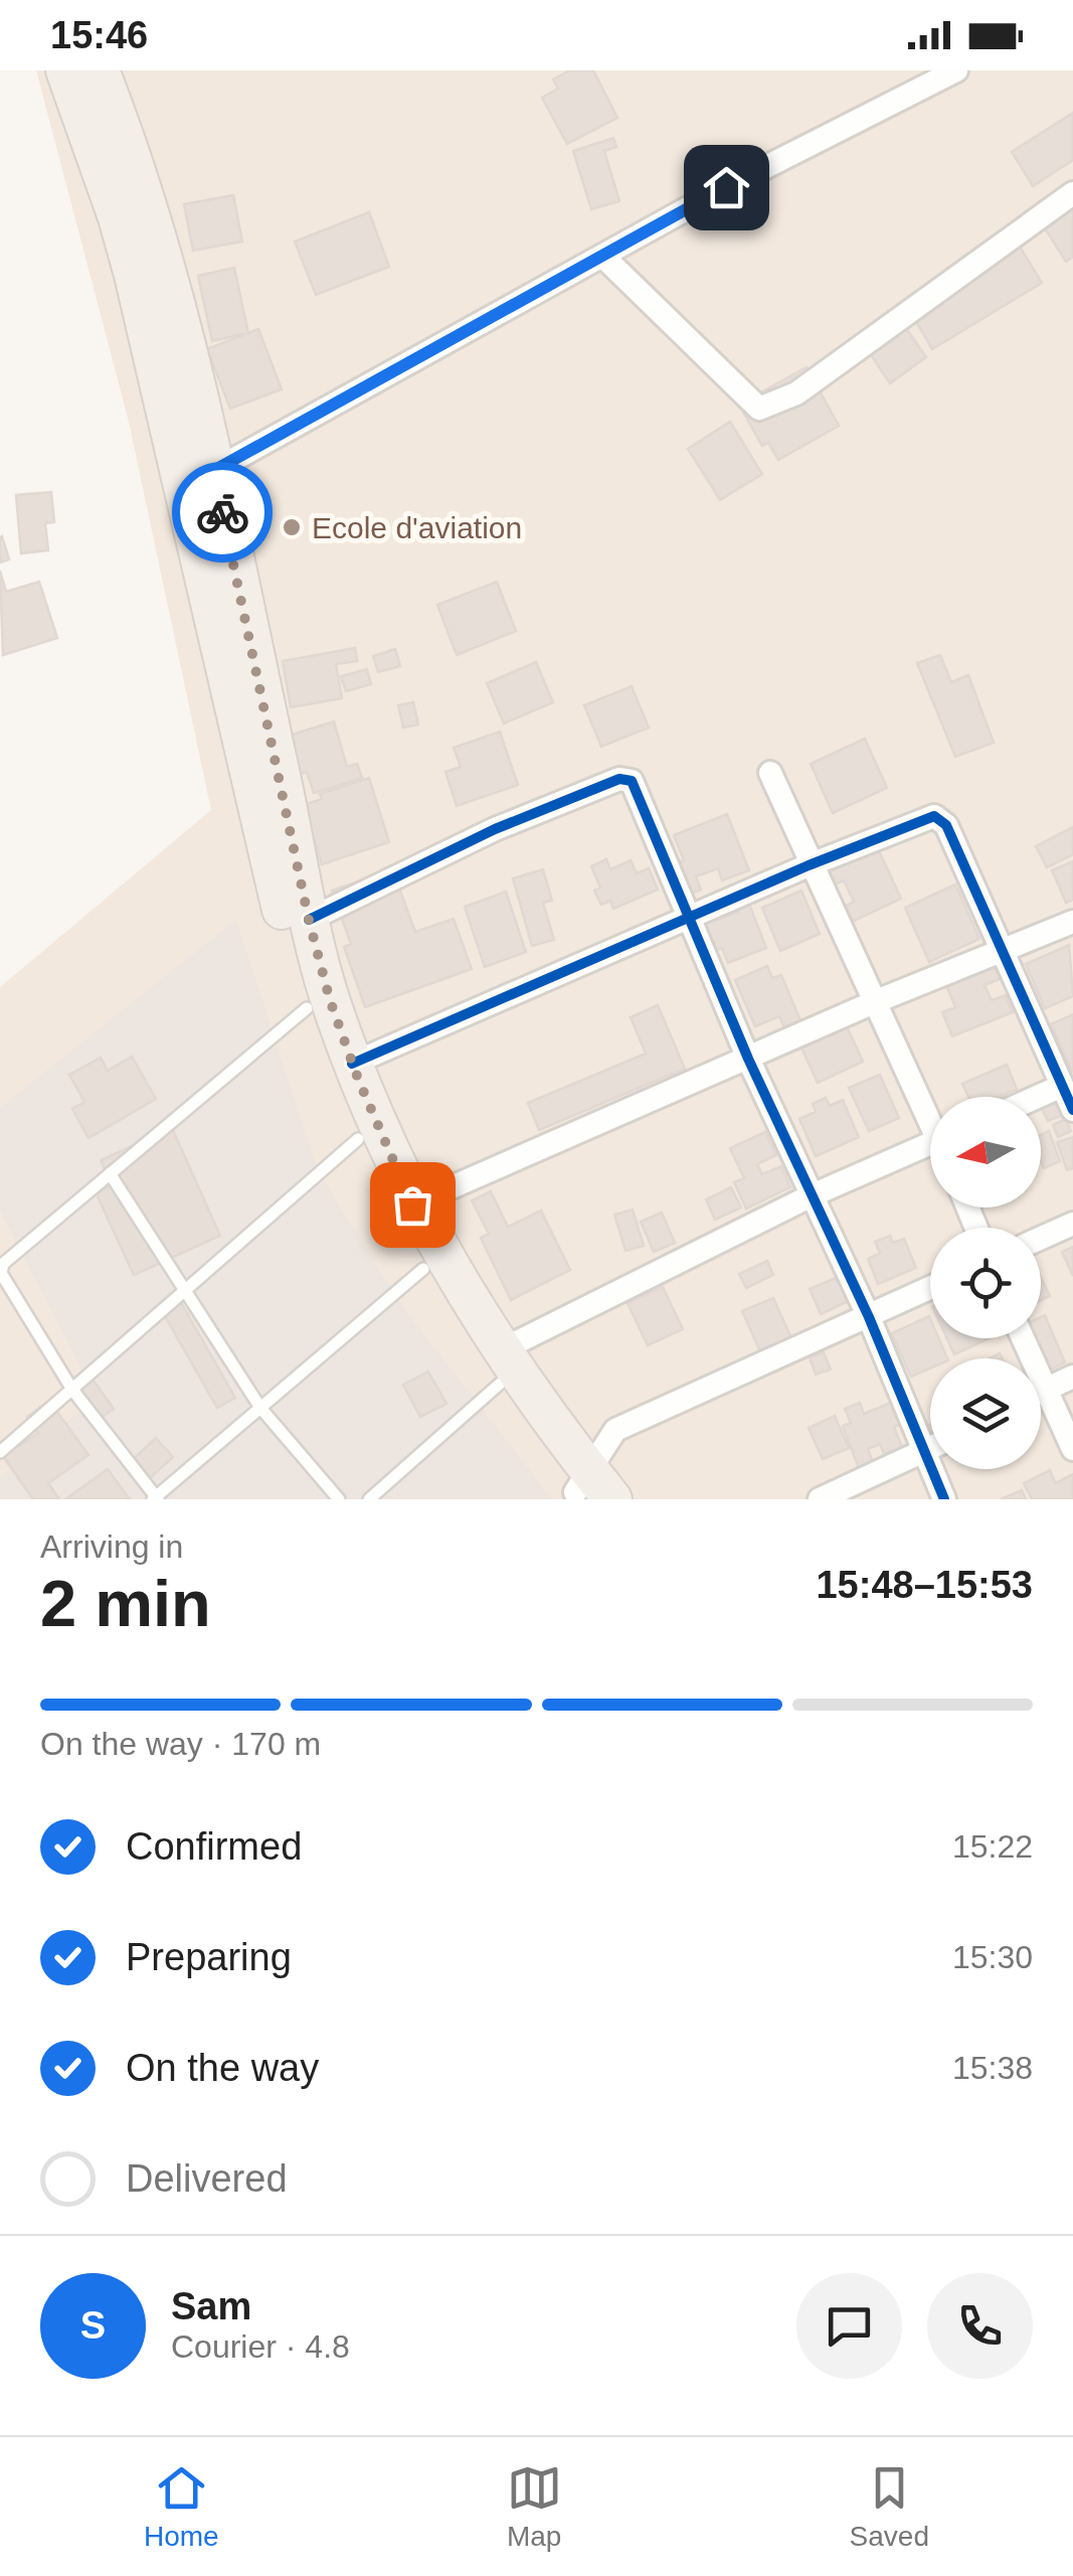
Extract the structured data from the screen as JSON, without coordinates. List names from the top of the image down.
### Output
{
  "places": ["Ecole d'aviation"],
  "north": "left",
  "page": {
    "status": "15:46",
    "heading": ["2 min", "Arriving in", "15:48–15:53"],
    "panel": ["Sam", "Courier · 4.8"],
    "bar": "On the way · 170 m",
    "list": [
      ["Confirmed", "15:22"],
      ["Preparing", "15:30"],
      ["On the way", "15:38"],
      "Delivered"
    ],
    "round": "S",
    "tabs": ["Home", "Map", "Saved"]
  }
}
